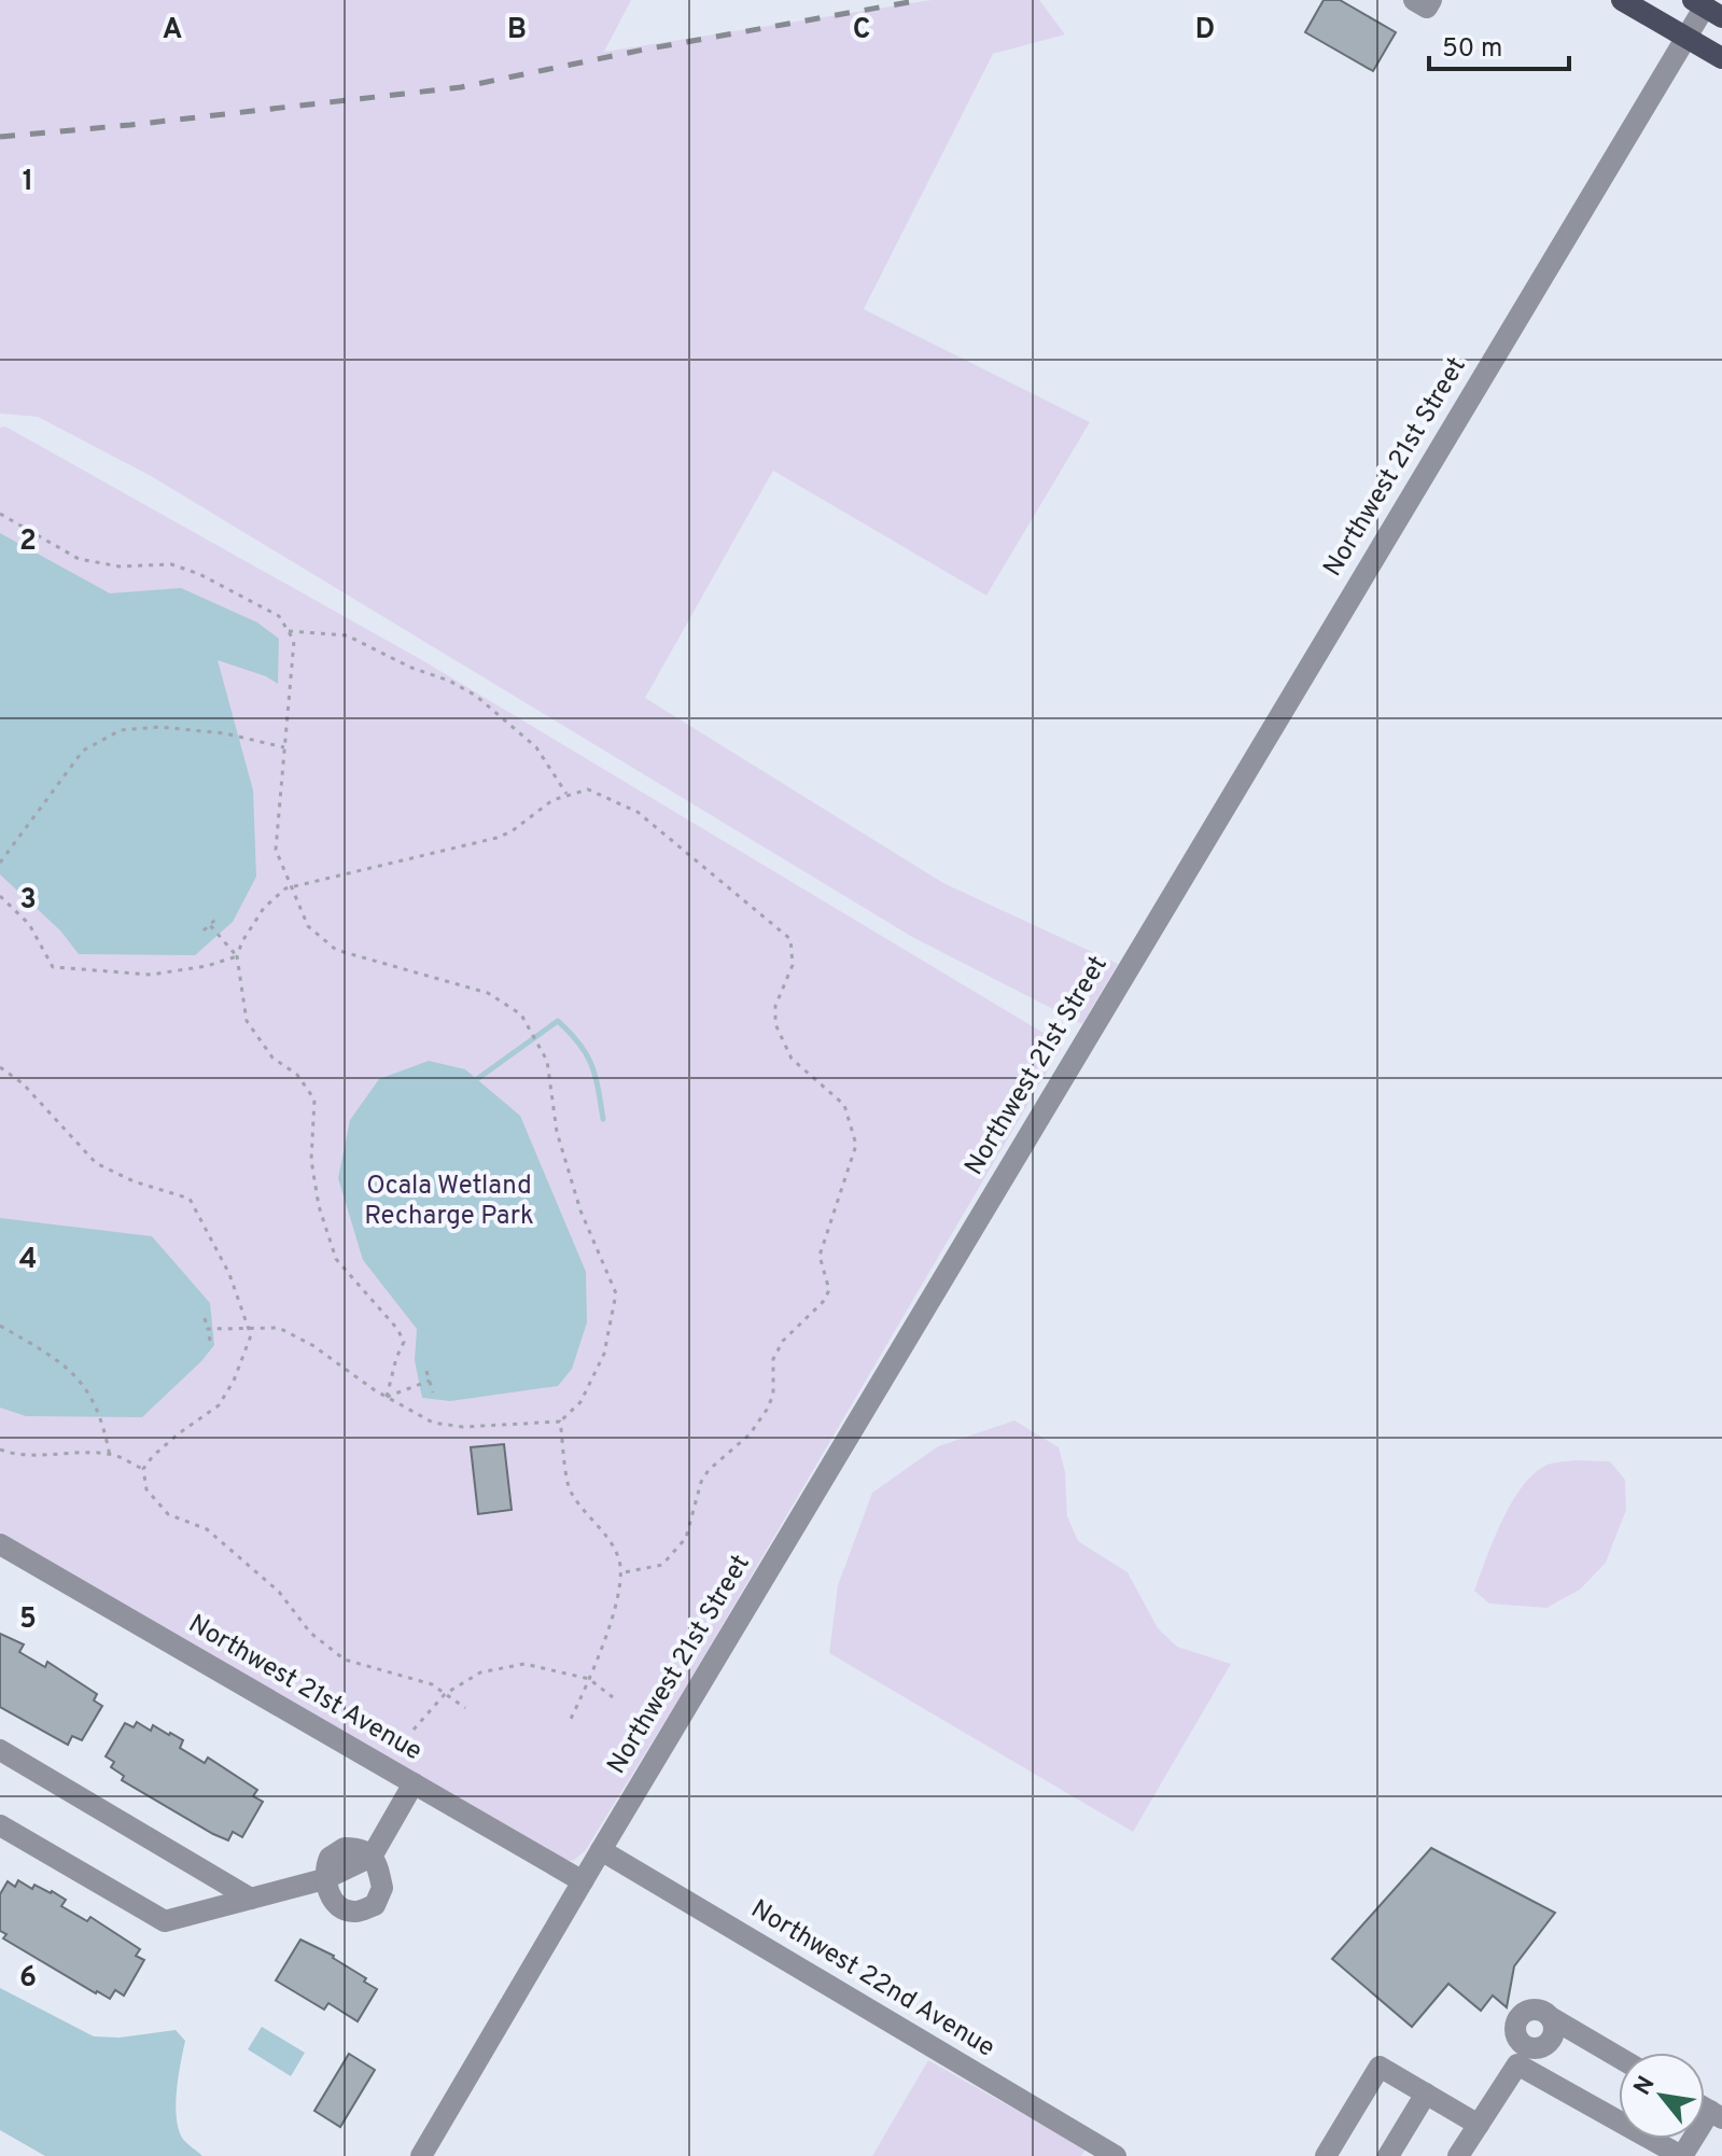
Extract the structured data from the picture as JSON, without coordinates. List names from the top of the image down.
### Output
{
  "streets": {
    "street": ["Northwest 21st Street", "Northwest 21st Avenue", "Northwest 22nd Avenue"]
  },
  "crossings": [
    ["Northwest 21st Street", "Northwest 21st Avenue"],
    ["Northwest 21st Street", "Northwest 22nd Avenue"]
  ],
  "parks": ["Ocala Wetland Recharge Park"],
  "scale_bar": "50 m",
  "north": "top left",
  "grid": {
    "columns": [
      "A",
      "B",
      "C",
      "D"
    ],
    "rows": [
      "1",
      "2",
      "3",
      "4",
      "5",
      "6"
    ]
  }
}
